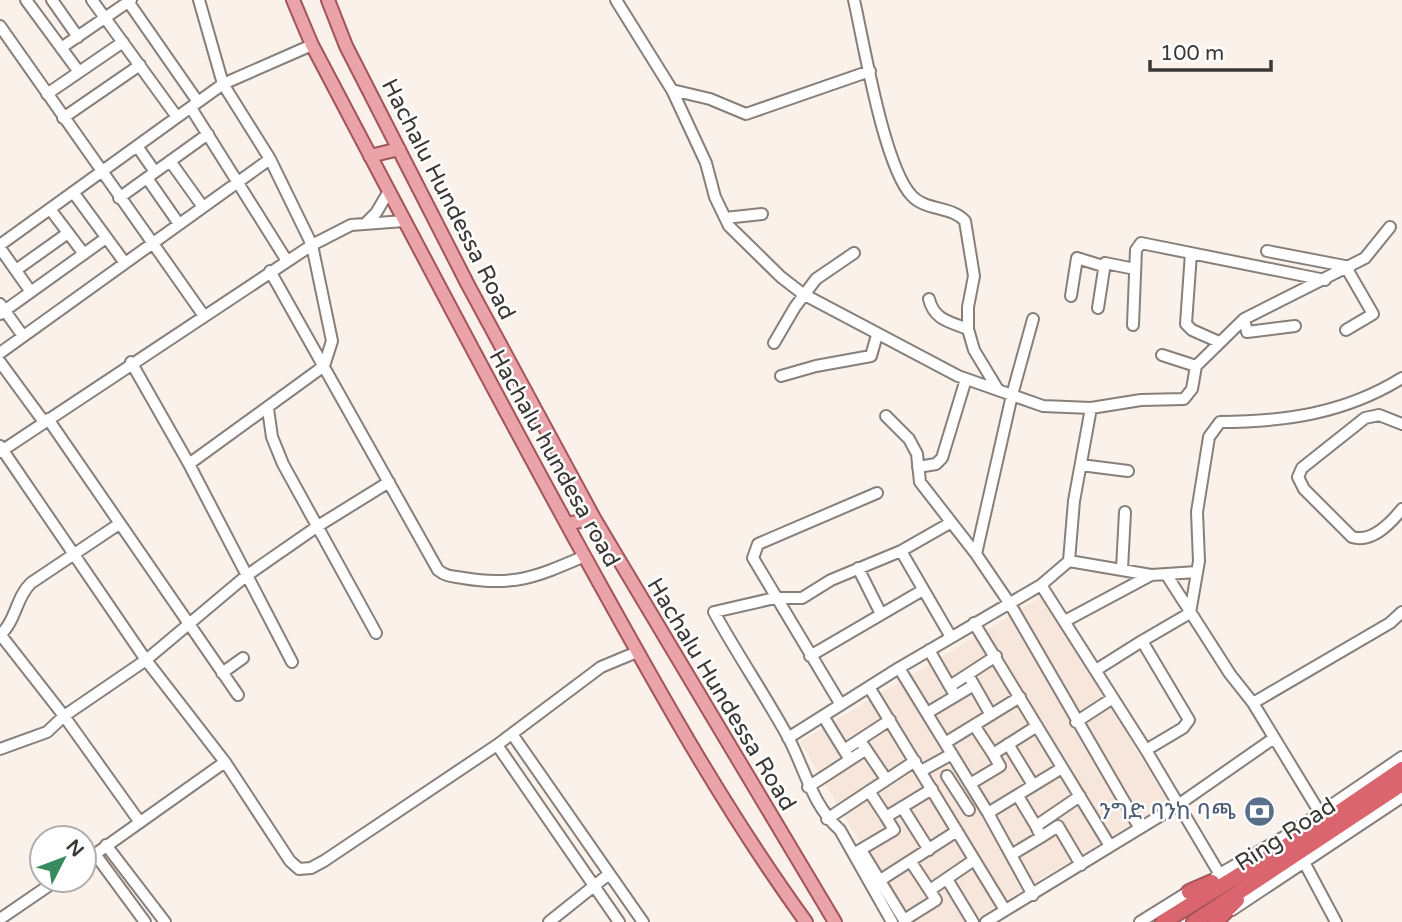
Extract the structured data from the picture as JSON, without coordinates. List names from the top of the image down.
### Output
{
  "streets": {
    "highway": ["Ring Road"],
    "main road": ["Hachalu Hundessa Road", "Hachalu hundesa road"]
  },
  "places": {
    "bank": ["ንግድ ባንከ ባጫ"]
  },
  "scale_bar": "100 m",
  "north": "top right"
}
